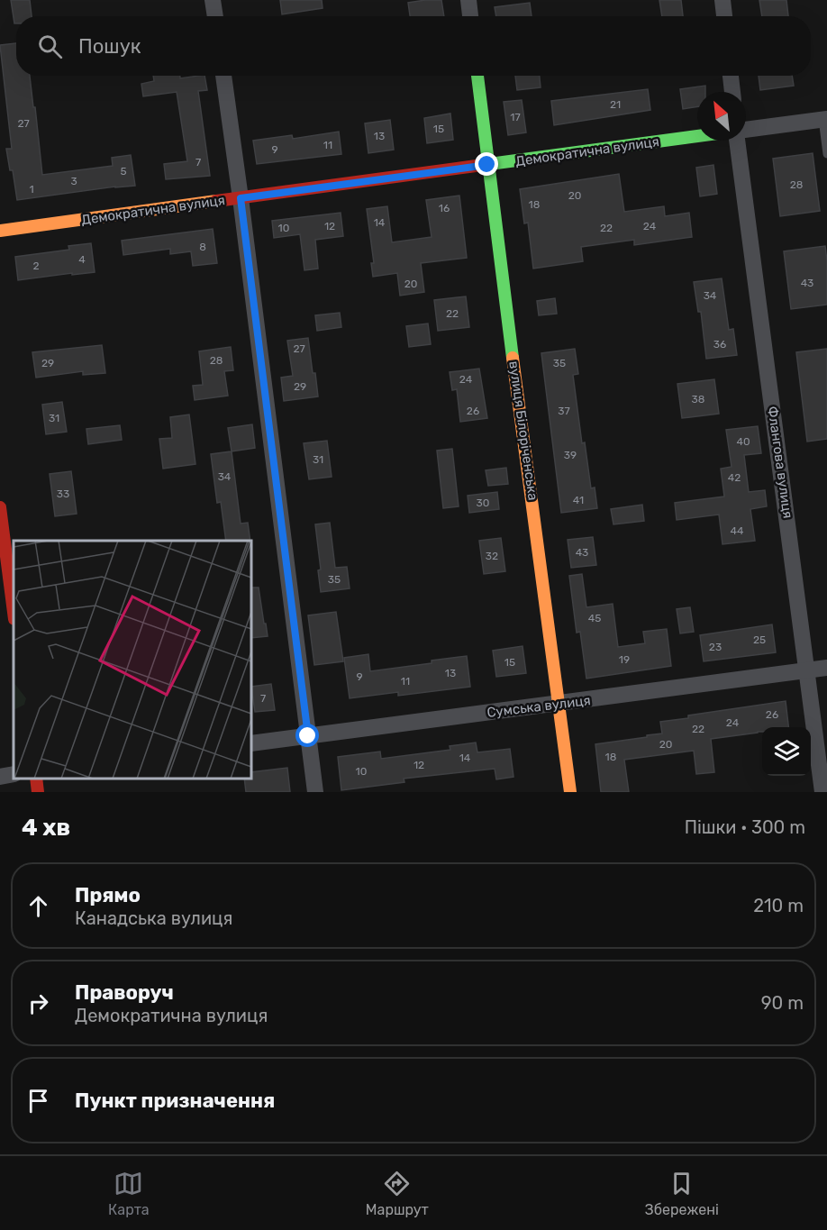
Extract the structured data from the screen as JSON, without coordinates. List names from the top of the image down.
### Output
{
  "streets": {
    "main road": ["Демократична вулиця", "вулиця Білоріченська"],
    "street": ["Флангова вулиця", "Сумська вулиця"]
  },
  "crossings": [
    ["Демократична вулиця", "вулиця Білоріченська"],
    ["вулиця Білоріченська", "Сумська вулиця"],
    ["Флангова вулиця", "Сумська вулиця"]
  ],
  "house_numbers": [
    "21",
    "17",
    "27",
    "15",
    "13",
    "11",
    "9",
    "7",
    "5",
    "3",
    "28",
    "1",
    "20",
    "18",
    "16",
    "14",
    "12",
    "24",
    "10",
    "22",
    "8",
    "4",
    "2",
    "43",
    "20",
    "34",
    "22",
    "36",
    "27",
    "28",
    "29",
    "35",
    "24",
    "29",
    "38",
    "26",
    "37",
    "31",
    "40",
    "39",
    "31",
    "34",
    "42",
    "33",
    "41",
    "30",
    "44",
    "43",
    "32",
    "35",
    "45",
    "25",
    "23",
    "19",
    "15",
    "13",
    "9",
    "11",
    "7",
    "26",
    "24",
    "22",
    "20",
    "18",
    "14",
    "12",
    "10"
  ],
  "north": "top left",
  "page": {
    "search": "Пошук",
    "heading": ["4 хв", "Пішки · 300 m"],
    "list": [
      ["Прямо", "Канадська вулиця", "210 m"],
      ["Праворуч", "Демократична вулиця", "90 m"],
      "Пункт призначення"
    ],
    "nav": ["Карта", "Маршрут", "Збережені"]
  }
}
